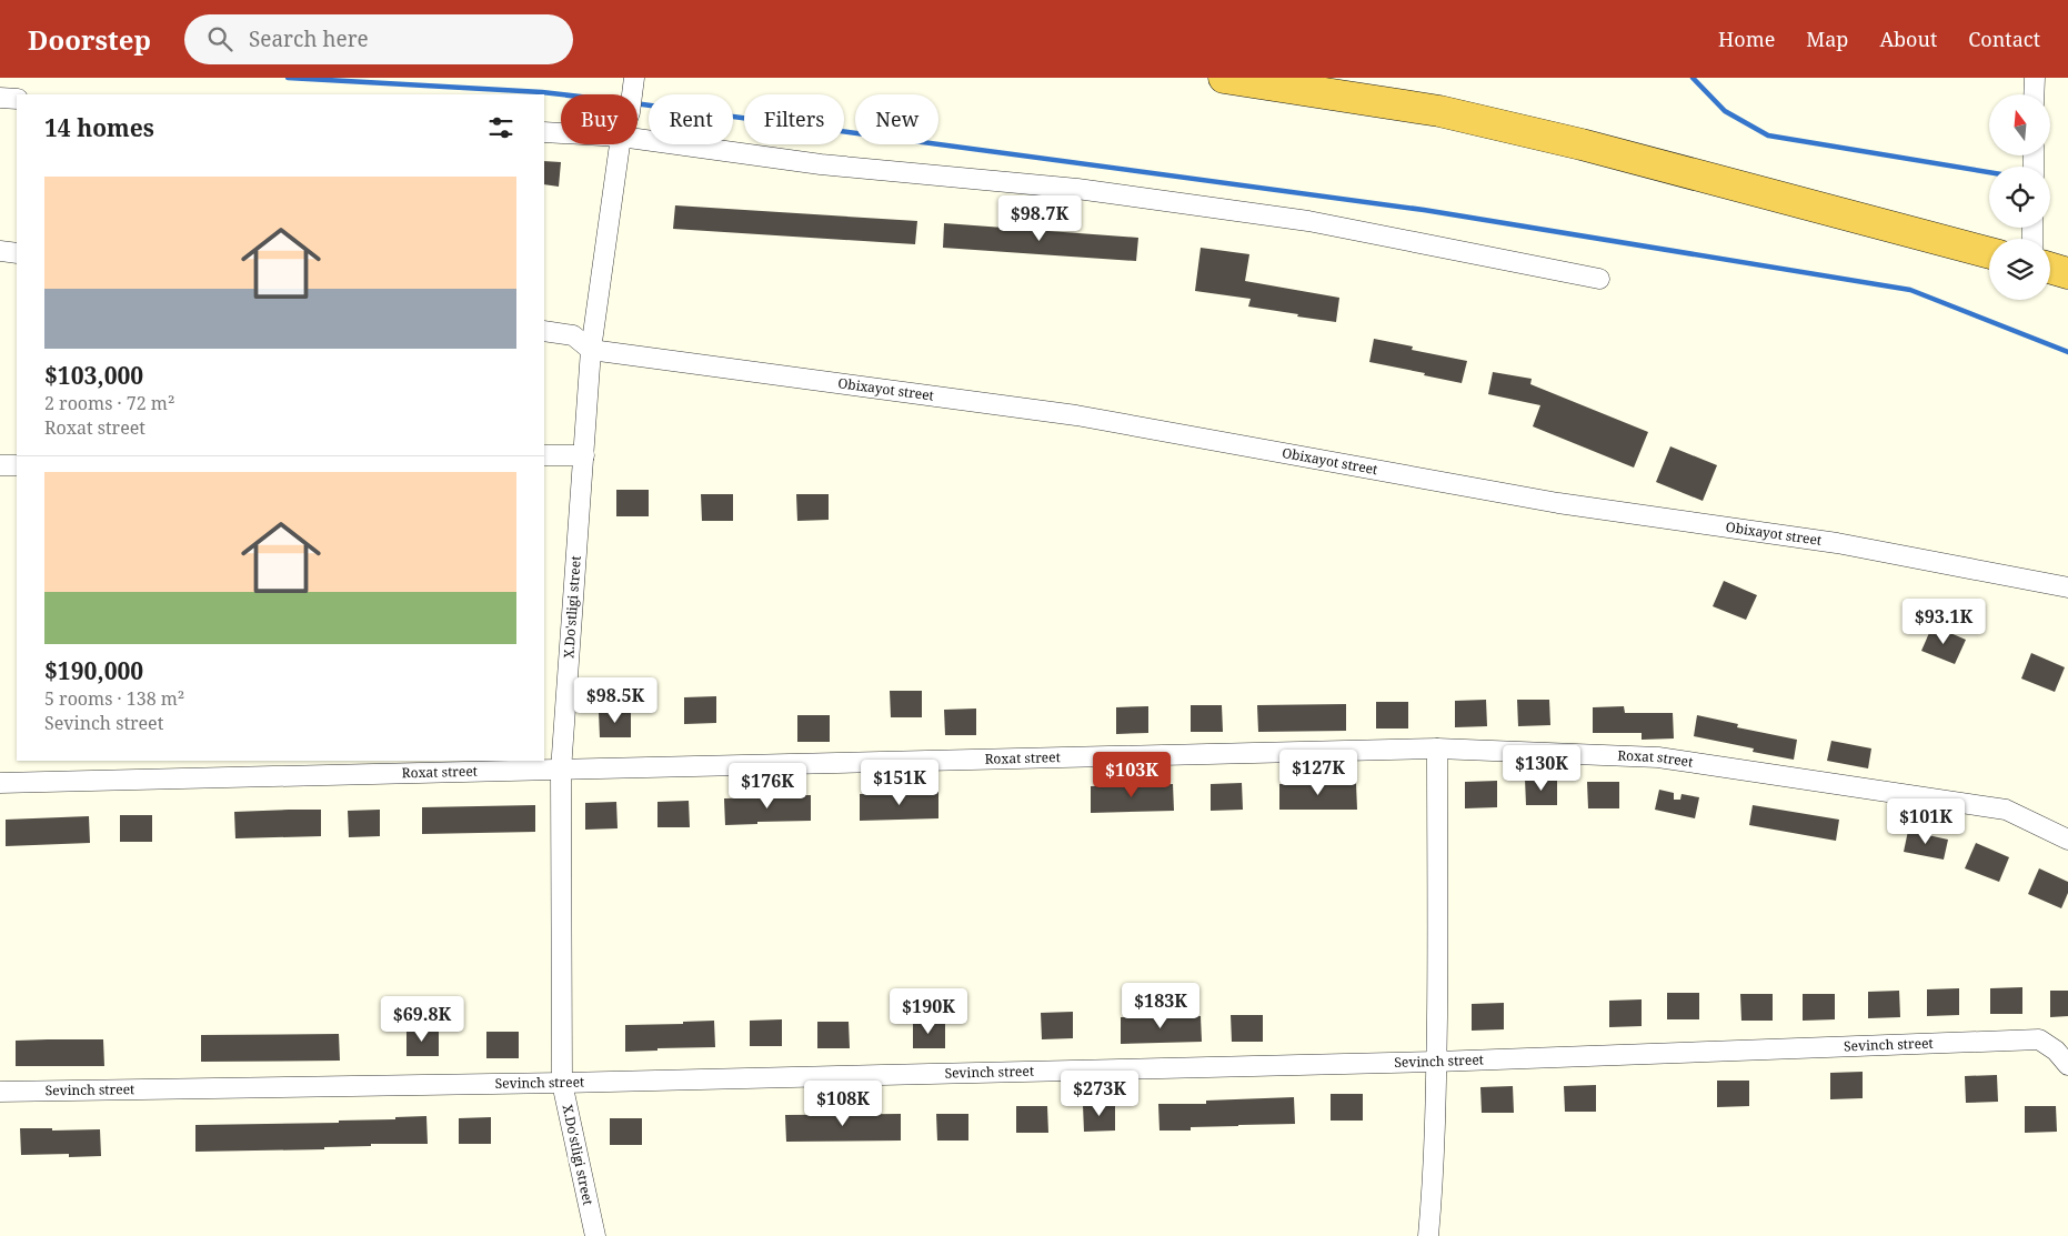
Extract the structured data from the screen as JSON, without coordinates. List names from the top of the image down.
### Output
{
  "streets": {
    "street": [
      "Obixayot street",
      "X.Do'stligi street",
      "Roxat street",
      "Sevinch street"
    ]
  },
  "crossings": [
    ["Obixayot street", "X.Do'stligi street"],
    ["X.Do'stligi street", "Roxat street"],
    ["X.Do'stligi street", "Sevinch street"]
  ],
  "north": "top",
  "page": {
    "header": "Doorstep",
    "search": "Search here",
    "nav": [
      "Home",
      "Map",
      "About",
      "Contact"
    ],
    "chip": [
      "Buy",
      "Rent",
      "Filters",
      "New"
    ],
    "heading": "14 homes",
    "list": [
      {
        "name": "$103,000",
        "note": "2 rooms · 72 m² · Roxat street"
      },
      {
        "name": "$190,000",
        "note": "5 rooms · 138 m² · Sevinch street"
      }
    ],
    "price": [
      "$98.7K",
      "$93.1K",
      "$98.5K",
      "$130K",
      "$127K",
      "$103K",
      "$151K",
      "$176K",
      "$101K",
      "$183K",
      "$190K",
      "$69.8K",
      "$273K",
      "$108K"
    ]
  }
}
